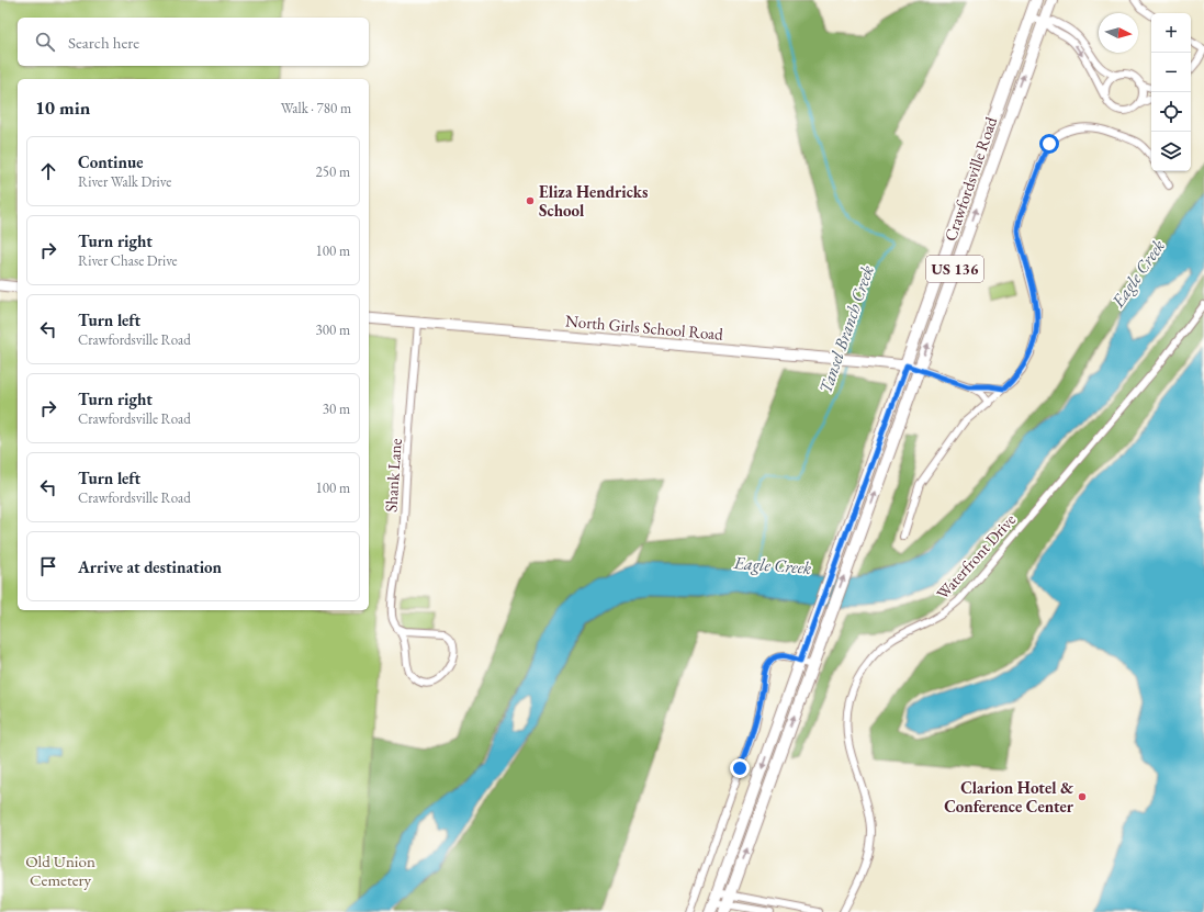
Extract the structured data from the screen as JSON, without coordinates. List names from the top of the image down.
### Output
{
  "streets": {
    "main road": ["Crawfordsville Road", "US 136", "North Girls School Road"],
    "street": ["Shank Lane", "Waterfront Drive"]
  },
  "crossings": [
    ["Crawfordsville Road", "North Girls School Road"],
    ["North Girls School Road", "Shank Lane"]
  ],
  "water": ["Eagle Creek", "Tansel Branch Creek"],
  "parks": ["Old Union Cemetery"],
  "places": ["Eliza Hendricks School", "Clarion Hotel & Conference Center"],
  "north": "right",
  "page": {
    "map_buttons": ["+", "−"],
    "search": "Search here",
    "heading": ["10 min", "Walk · 780 m"],
    "list": [
      ["Continue", "River Walk Drive", "250 m"],
      ["Turn right", "River Chase Drive", "100 m"],
      ["Turn left", "Crawfordsville Road", "300 m"],
      ["Turn right", "Crawfordsville Road", "30 m"],
      ["Turn left", "Crawfordsville Road", "100 m"],
      "Arrive at destination"
    ]
  }
}
